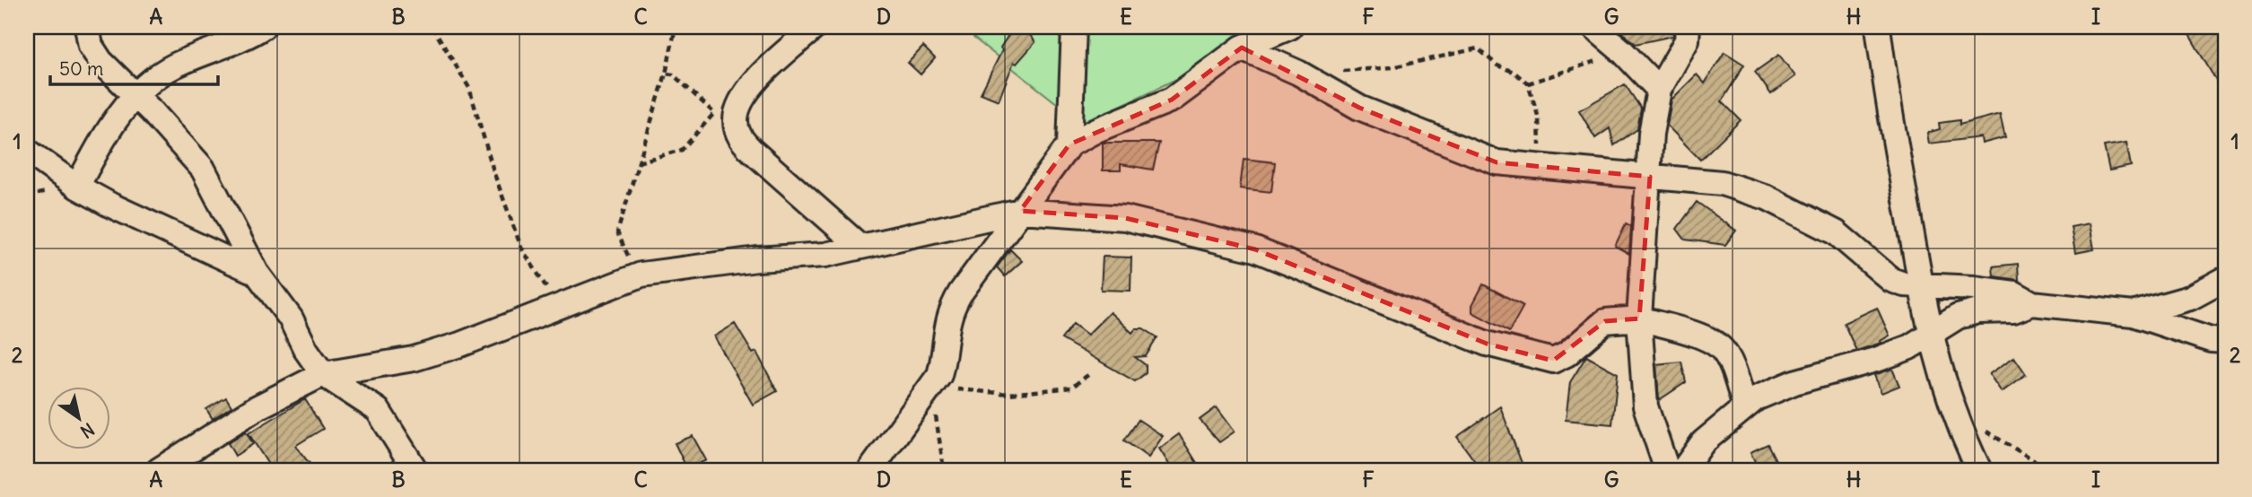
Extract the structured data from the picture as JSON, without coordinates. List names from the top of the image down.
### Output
{
  "scale_bar": "50 m",
  "north": "bottom right",
  "grid": {
    "columns": [
      "A",
      "B",
      "C",
      "D",
      "E",
      "F",
      "G",
      "H",
      "I"
    ],
    "rows": ["1", "2"]
  }
}
